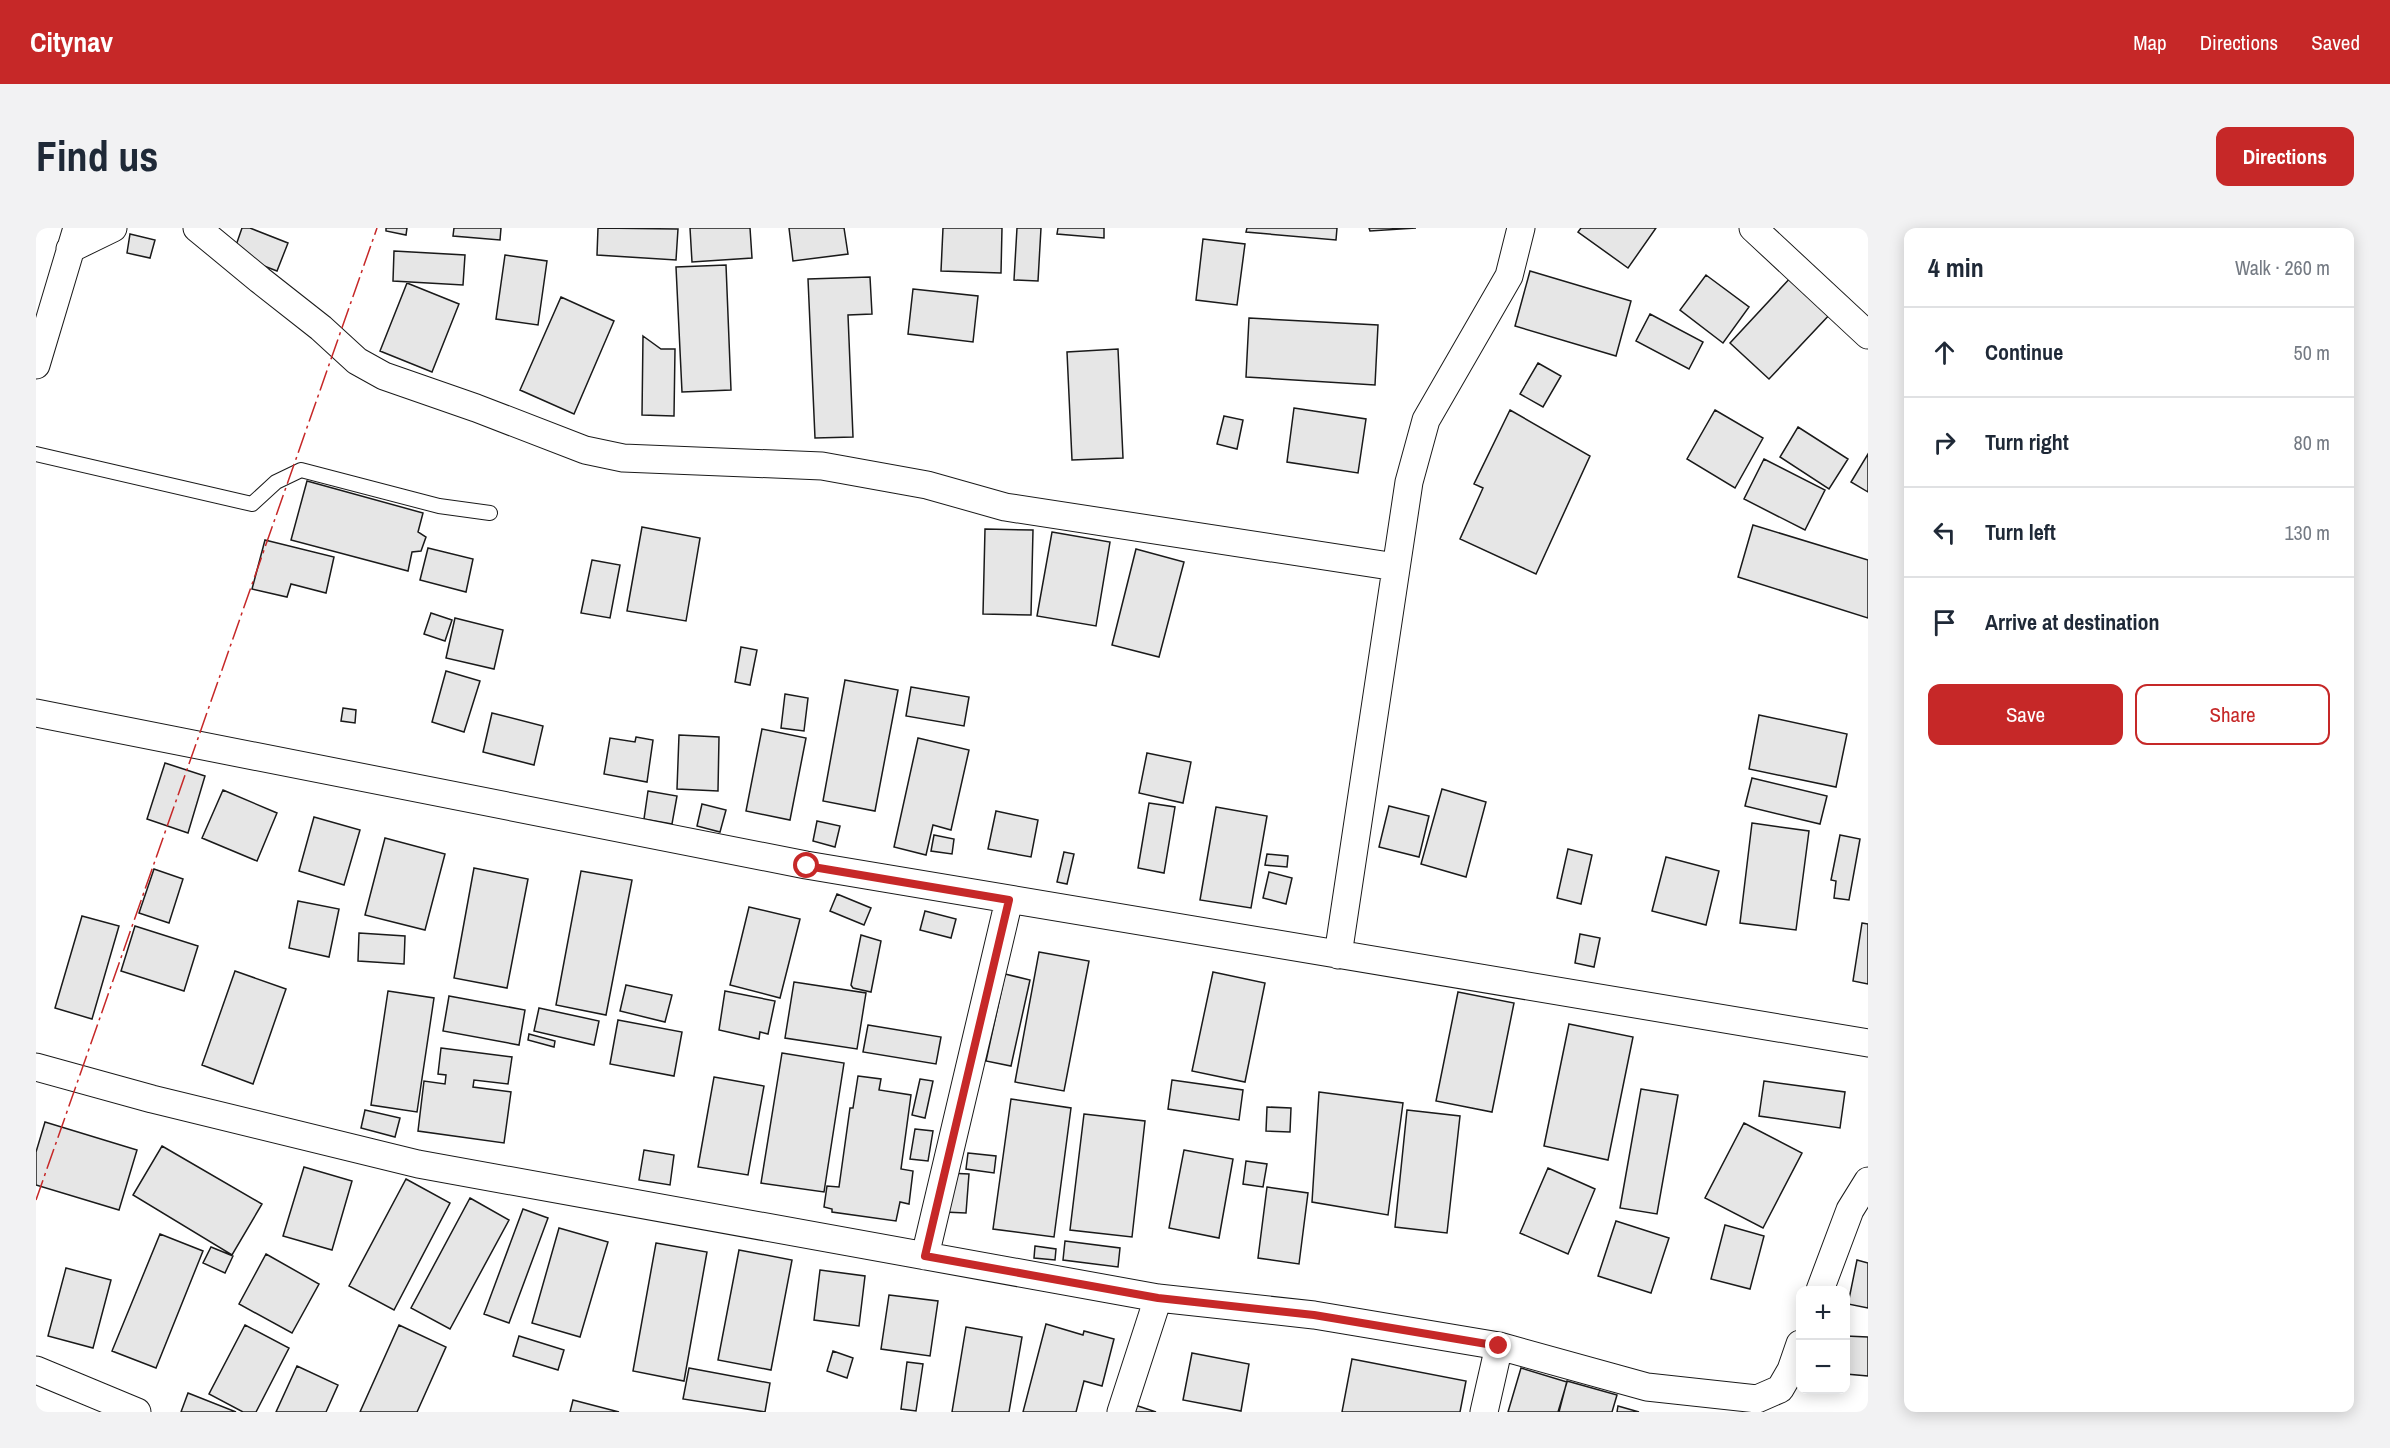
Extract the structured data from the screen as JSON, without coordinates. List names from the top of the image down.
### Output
{
  "page": {
    "header": "Citynav",
    "nav": ["Map", "Directions", "Saved"],
    "buttons": [
      "Directions",
      ["Save", "Share"]
    ],
    "title": "Find us",
    "heading": ["4 min", "Walk · 260 m"],
    "list": [
      ["Continue", "50 m"],
      ["Turn right", "80 m"],
      ["Turn left", "130 m"],
      "Arrive at destination"
    ],
    "map_buttons": ["+", "−"]
  }
}
